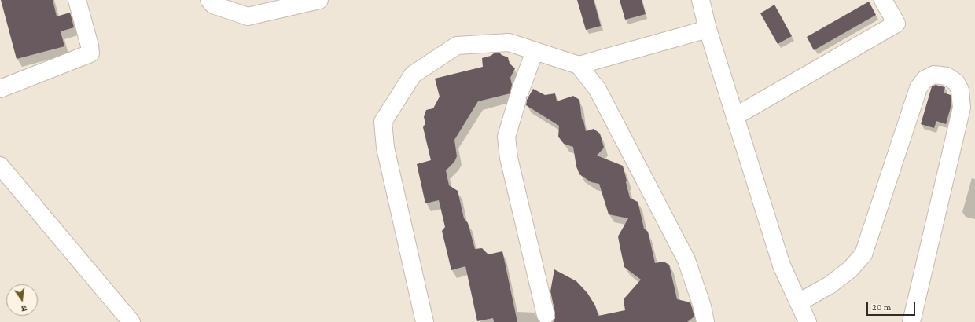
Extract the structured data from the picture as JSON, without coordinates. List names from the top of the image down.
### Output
{
  "scale_bar": "20 m",
  "north": "bottom"
}
